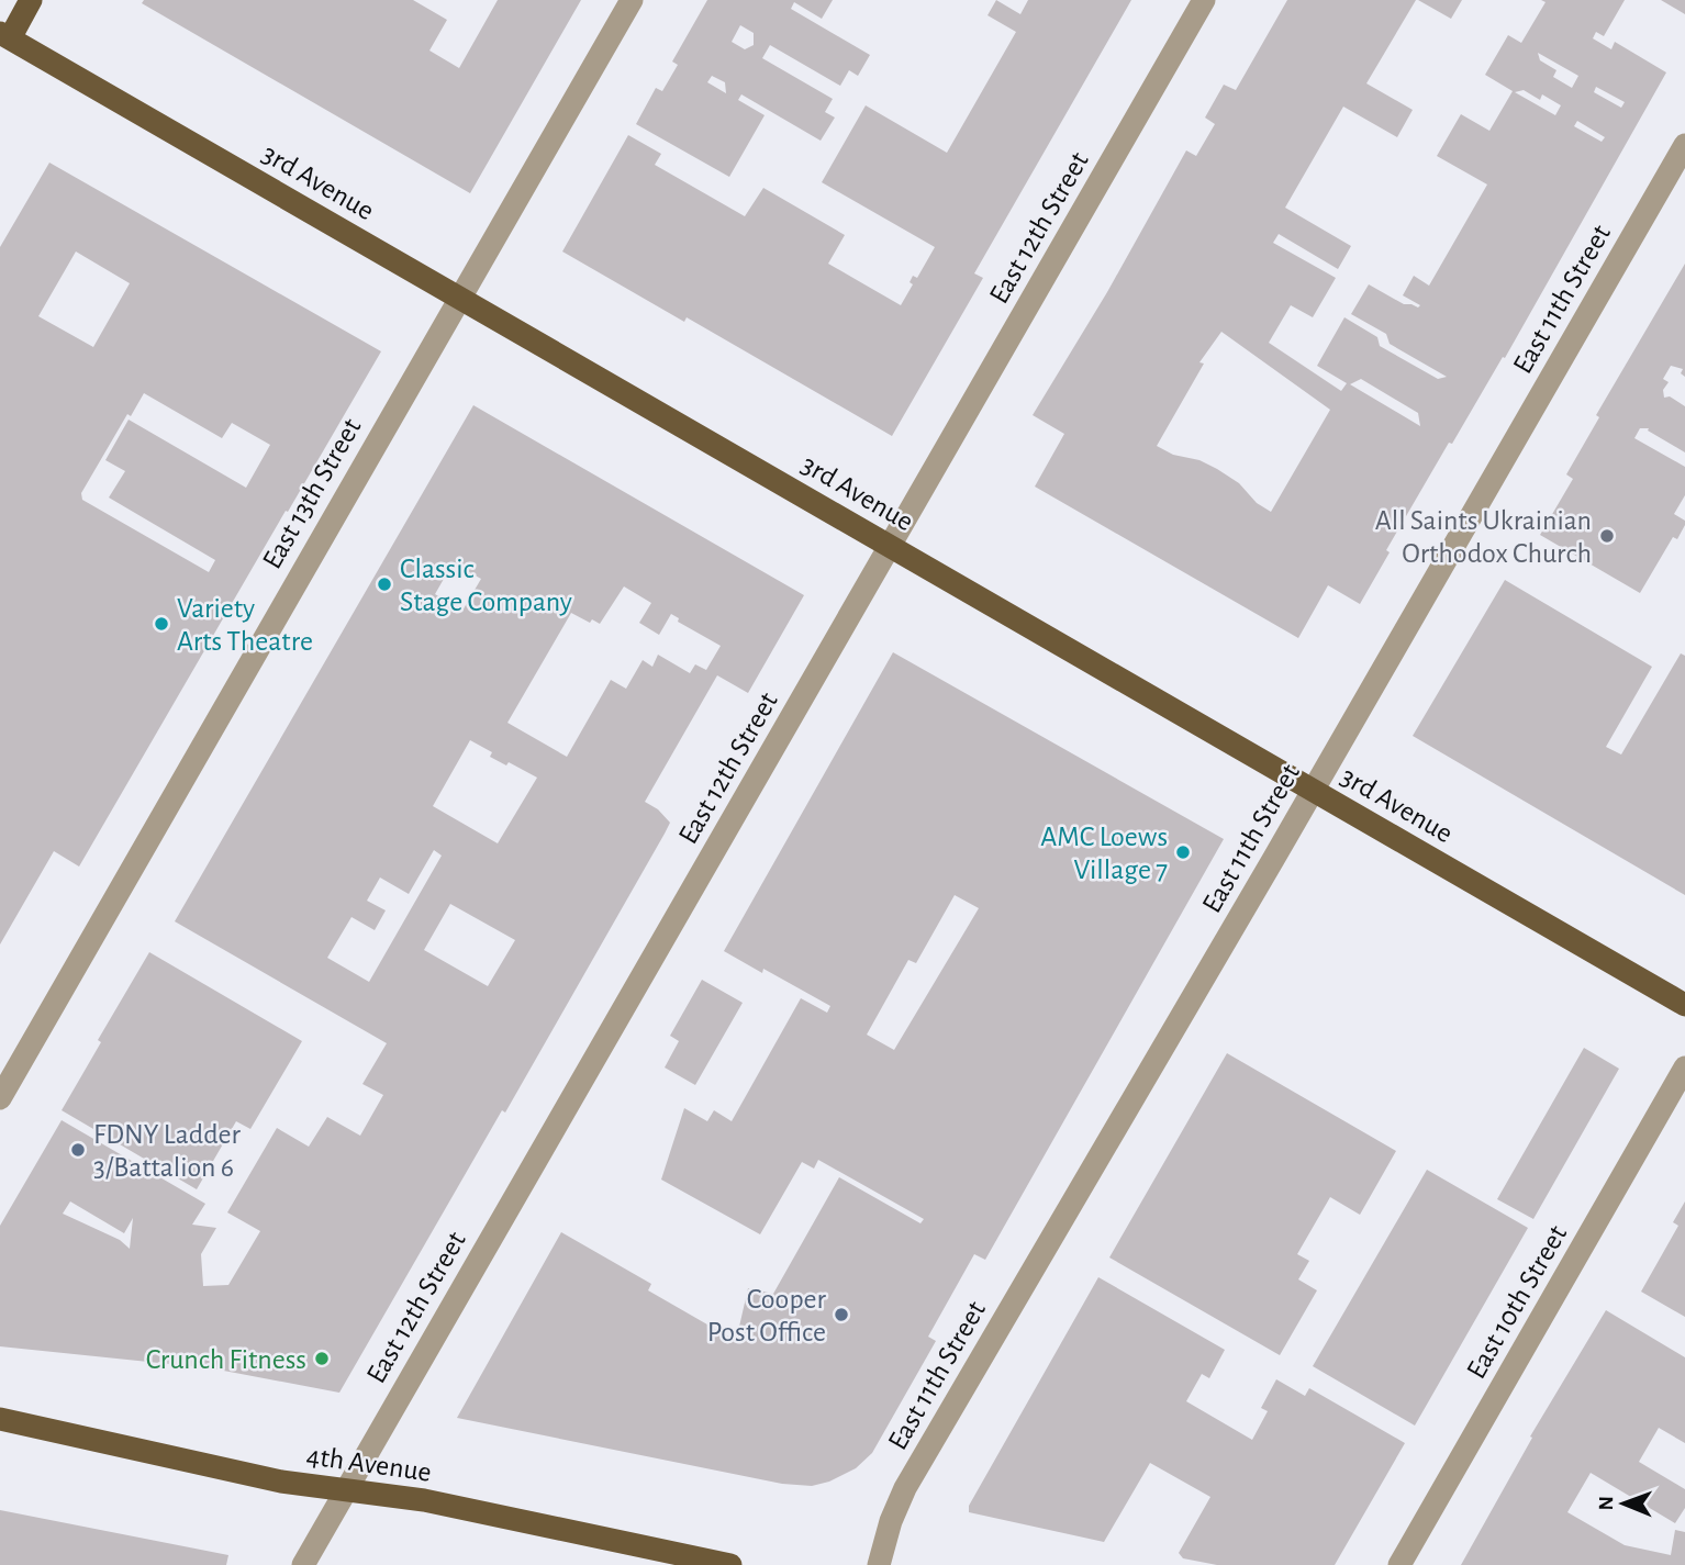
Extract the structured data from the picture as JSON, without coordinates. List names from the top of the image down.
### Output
{
  "streets": {
    "main road": ["3rd Avenue", "4th Avenue"],
    "street": [
      "East 12th Street",
      "East 11th Street",
      "East 13th Street",
      "East 10th Street"
    ]
  },
  "crossings": [
    ["3rd Avenue", "East 12th Street"],
    ["3rd Avenue", "East 11th Street"],
    ["3rd Avenue", "East 13th Street"],
    ["East 12th Street", "4th Avenue"]
  ],
  "places": [
    "All Saints Ukrainian Orthodox Church",
    "Classic Stage Company",
    "Variety Arts Theatre",
    "AMC Loews Village 7",
    "FDNY Ladder 3/Battalion 6",
    "Cooper Post Office",
    "Crunch Fitness"
  ],
  "north": "left"
}
